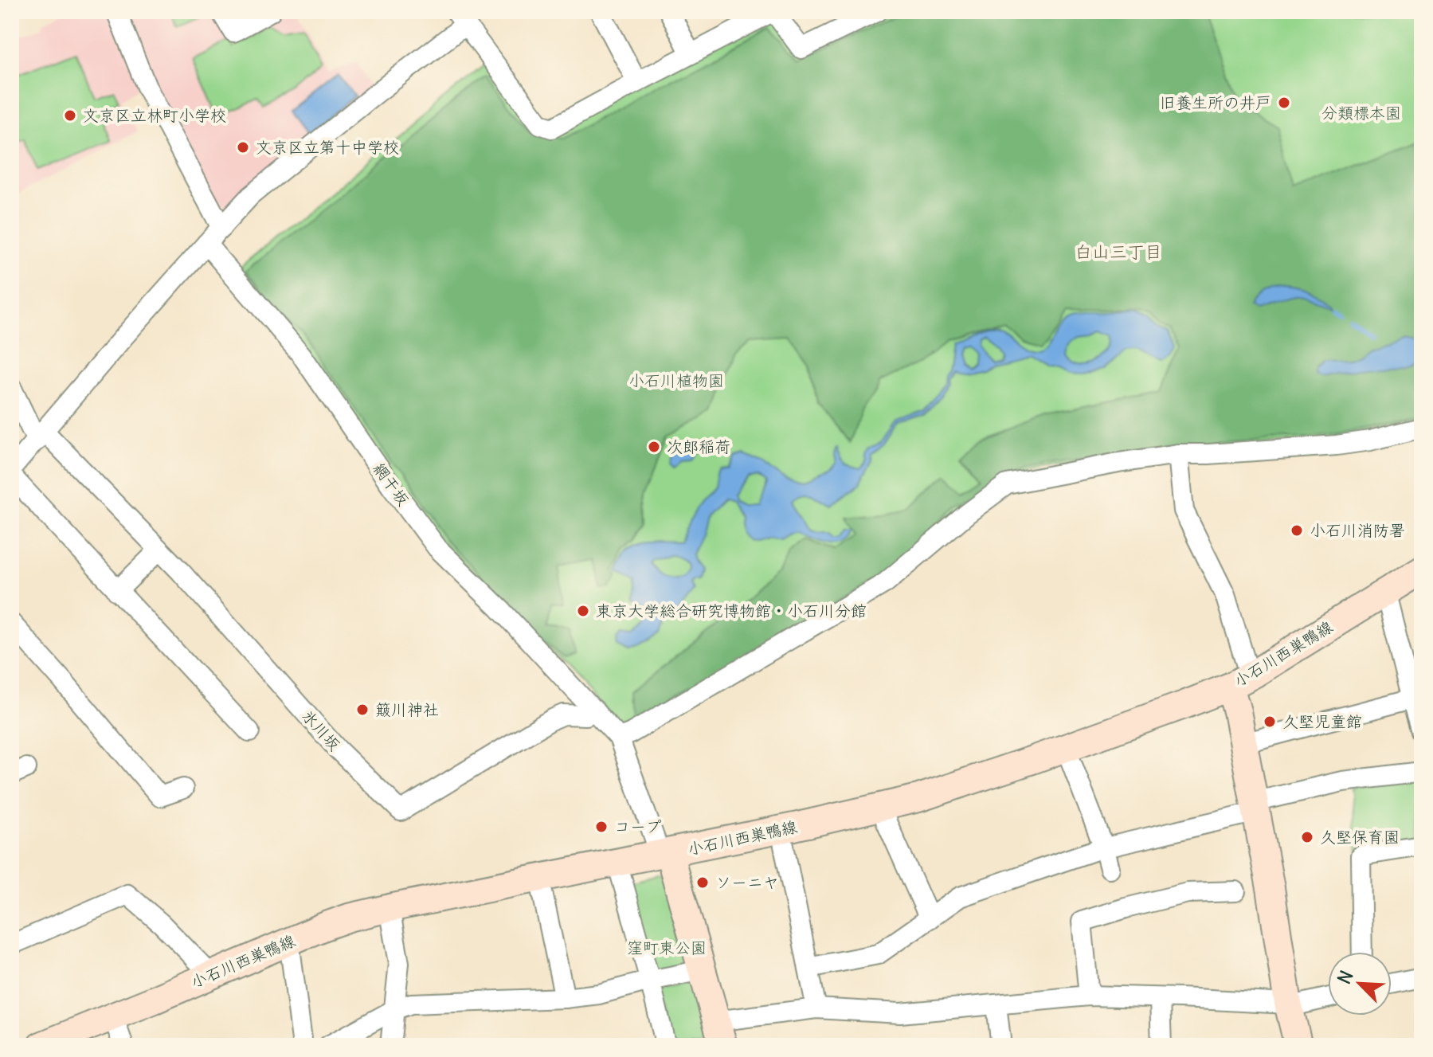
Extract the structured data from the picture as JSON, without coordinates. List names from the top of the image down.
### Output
{
  "streets": {
    "main road": ["小石川西巣鴨線"],
    "street": ["網干坂", "氷川坂"]
  },
  "crossings": [
    ["網干坂", "氷川坂"]
  ],
  "districts": ["白山三丁目"],
  "parks": ["分類標本園", "小石川植物園", "窪町東公園"],
  "places": [
    "旧養生所の井戸",
    "文京区立林町小学校",
    "文京区立第十中学校",
    "次郎稲荷",
    "小石川消防署",
    "東京大学総合研究博物館・小石川分館",
    "簸川神社",
    "久堅児童館",
    "コープ",
    "久堅保育園",
    "ソーニヤ"
  ],
  "north": "top left"
}
